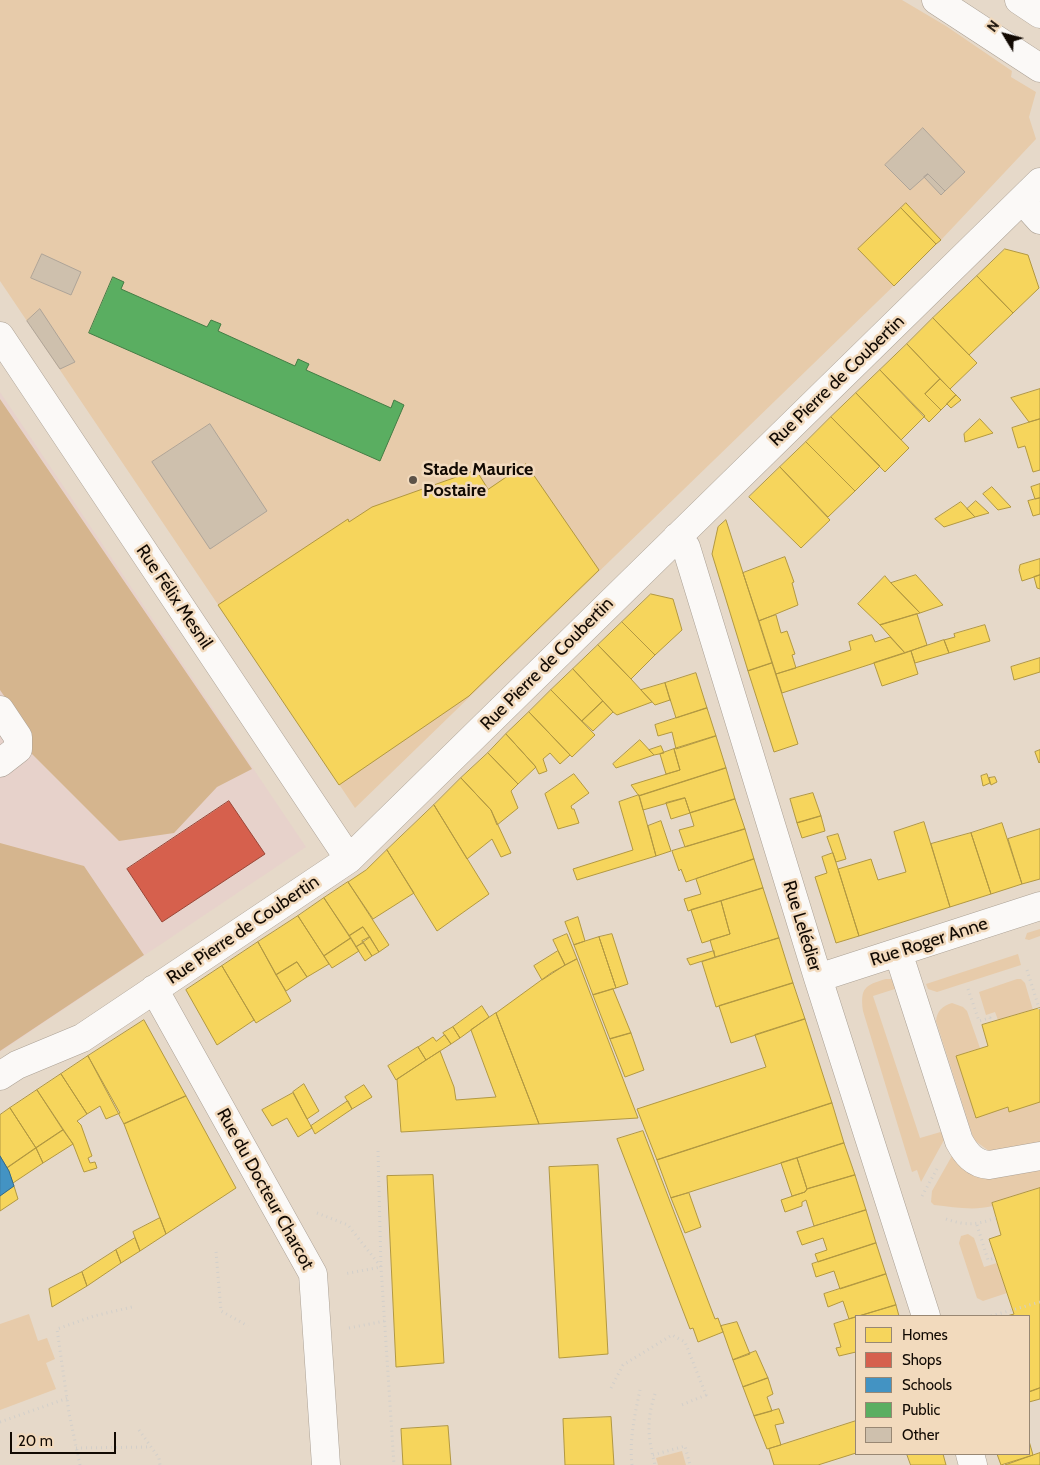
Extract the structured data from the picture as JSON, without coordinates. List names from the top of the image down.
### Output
{
  "streets": {
    "street": [
      "Rue Pierre de Coubertin",
      "Rue Félix Mesnil",
      "Rue Lelédier",
      "Rue Roger Anne",
      "Rue du Docteur Charcot"
    ]
  },
  "crossings": [
    ["Rue Pierre de Coubertin", "Rue Félix Mesnil"],
    ["Rue Pierre de Coubertin", "Rue Lelédier"],
    ["Rue Pierre de Coubertin", "Rue du Docteur Charcot"],
    ["Rue Lelédier", "Rue Roger Anne"]
  ],
  "places": ["Stade Maurice Postaire"],
  "legend": [
    "Homes",
    "Shops",
    "Schools",
    "Public",
    "Other"
  ],
  "scale_bar": "20 m",
  "north": "top left"
}
